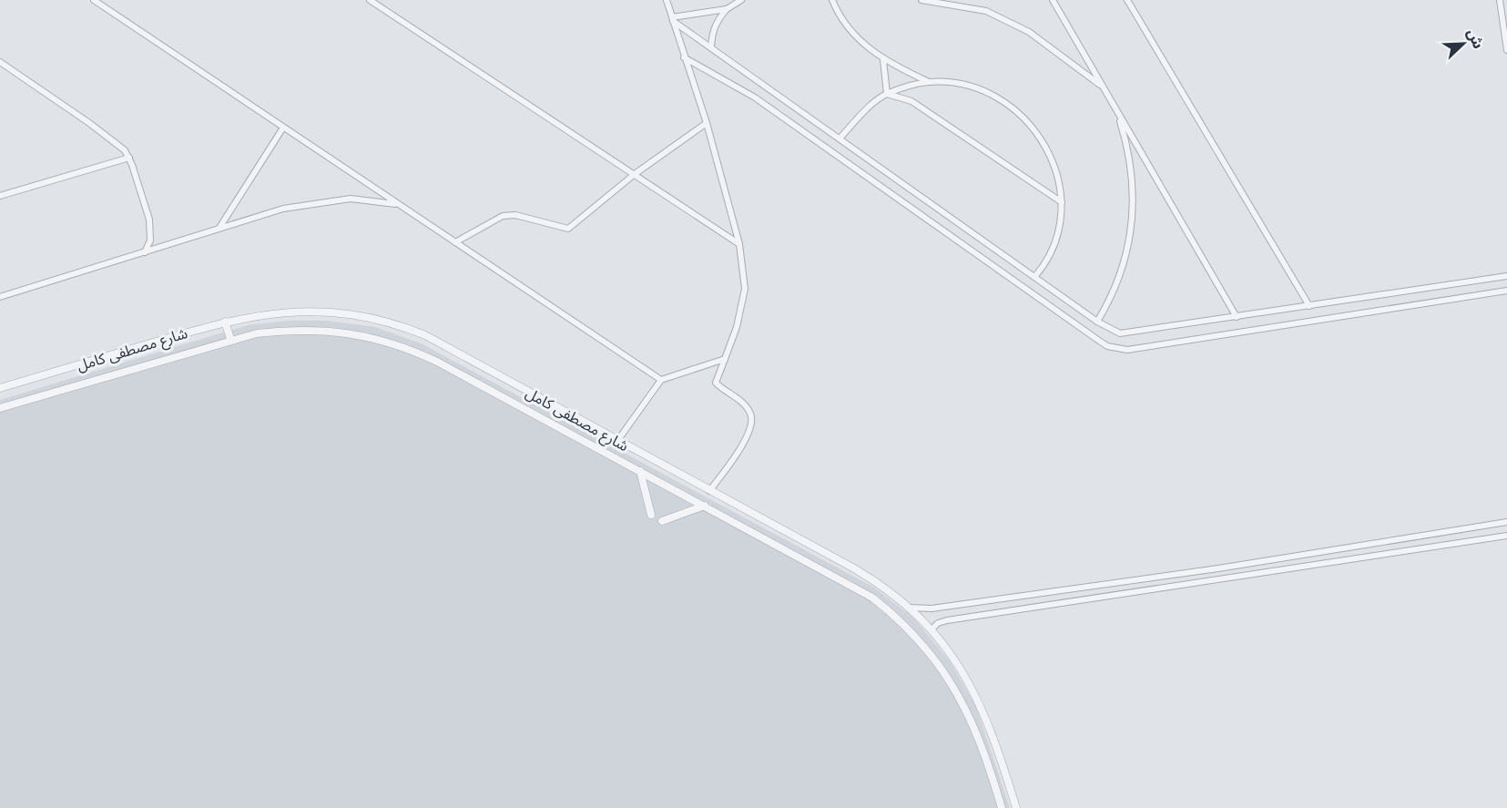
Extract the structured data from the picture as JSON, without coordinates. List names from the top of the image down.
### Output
{
  "streets": {
    "street": ["شارع مصطفى كامل"]
  },
  "north": "top right"
}
